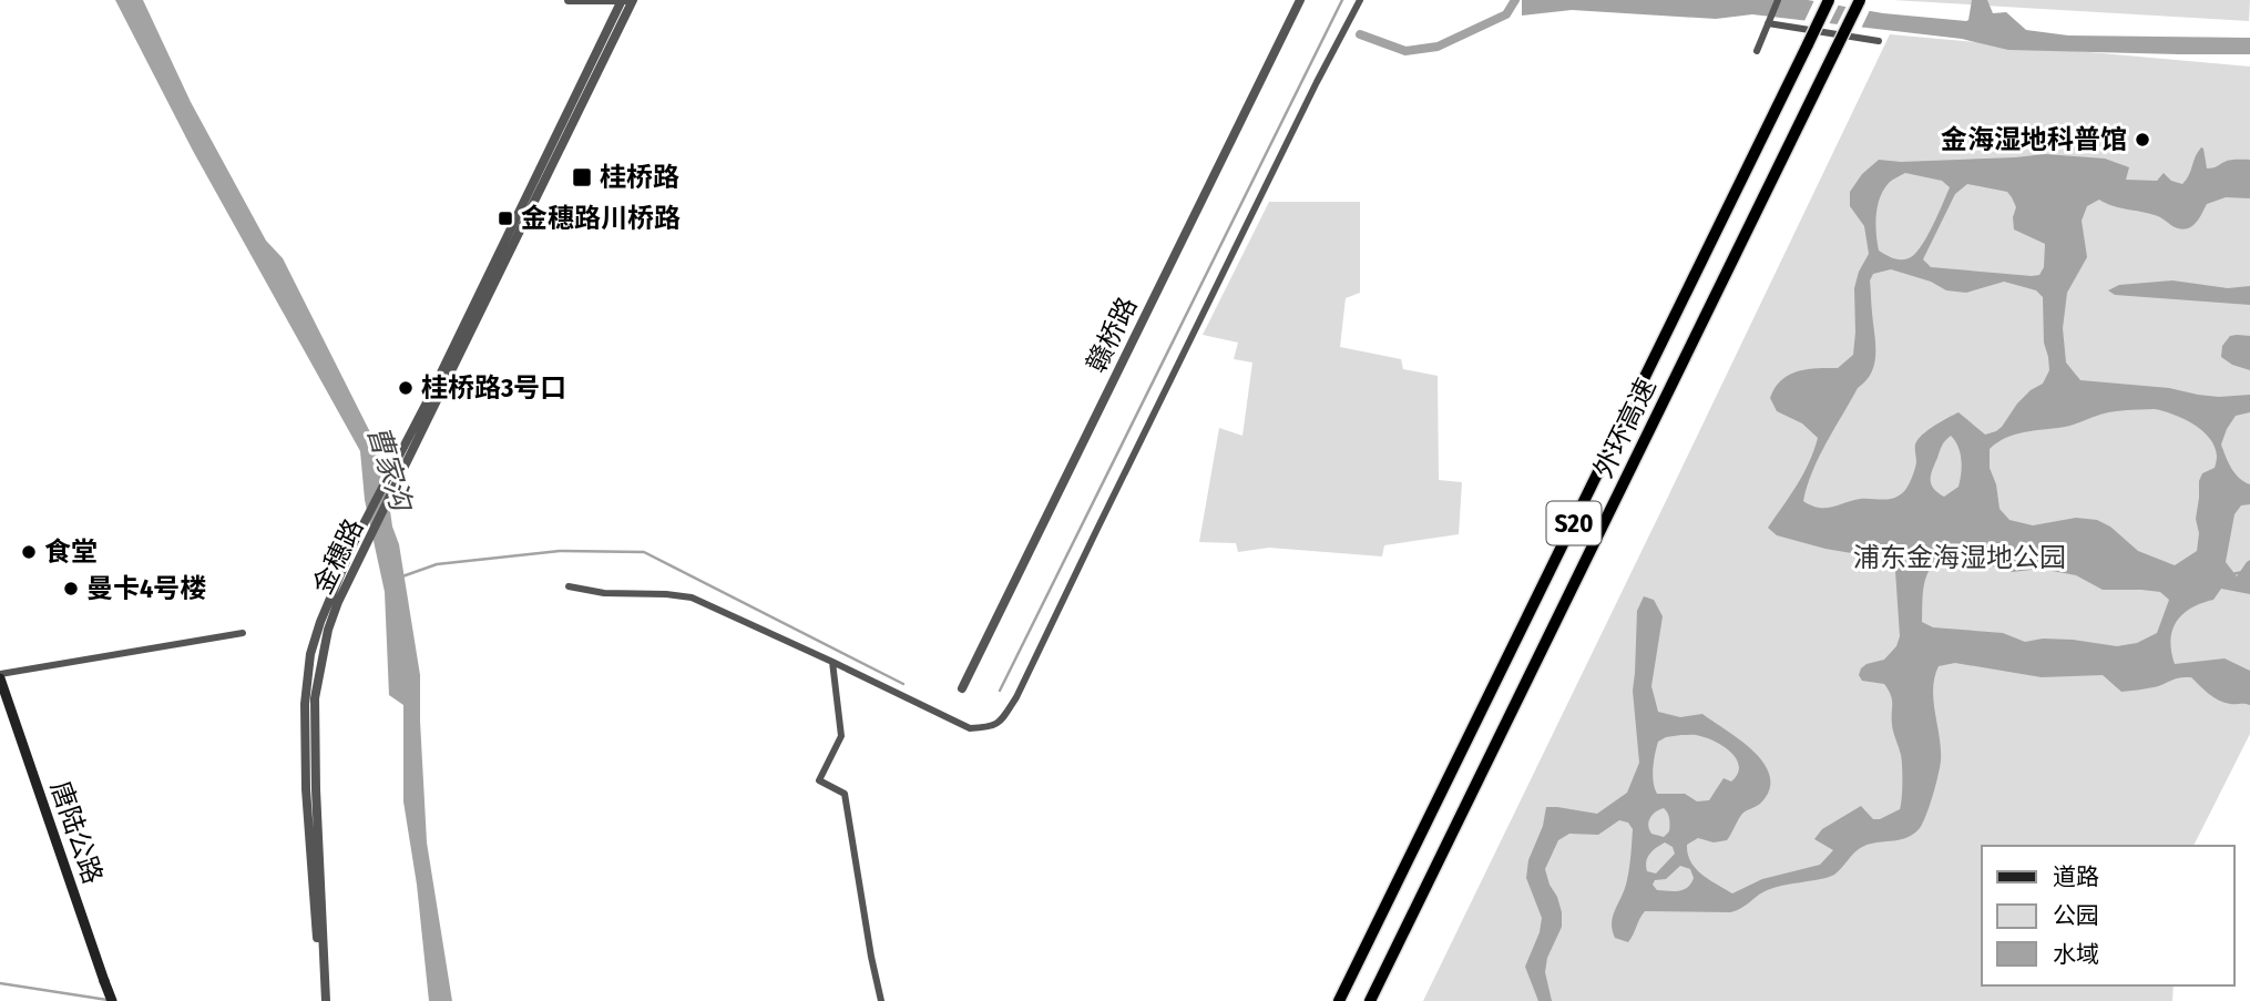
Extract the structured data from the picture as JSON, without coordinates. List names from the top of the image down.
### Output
{
  "streets": {
    "highway": ["外环高速", "S20"],
    "main road": ["唐陆公路"],
    "street": ["赣桥路", "金穗路"]
  },
  "water": ["曹家沟"],
  "parks": ["浦东金海湿地公园"],
  "places": {
    "other": [
      "金海湿地科普馆",
      "桂桥路3号口",
      "食堂",
      "曼卡4号楼"
    ],
    "transit": ["桂桥路", "金穗路川桥路"]
  },
  "legend": ["道路", "公园", "水域"]
}
